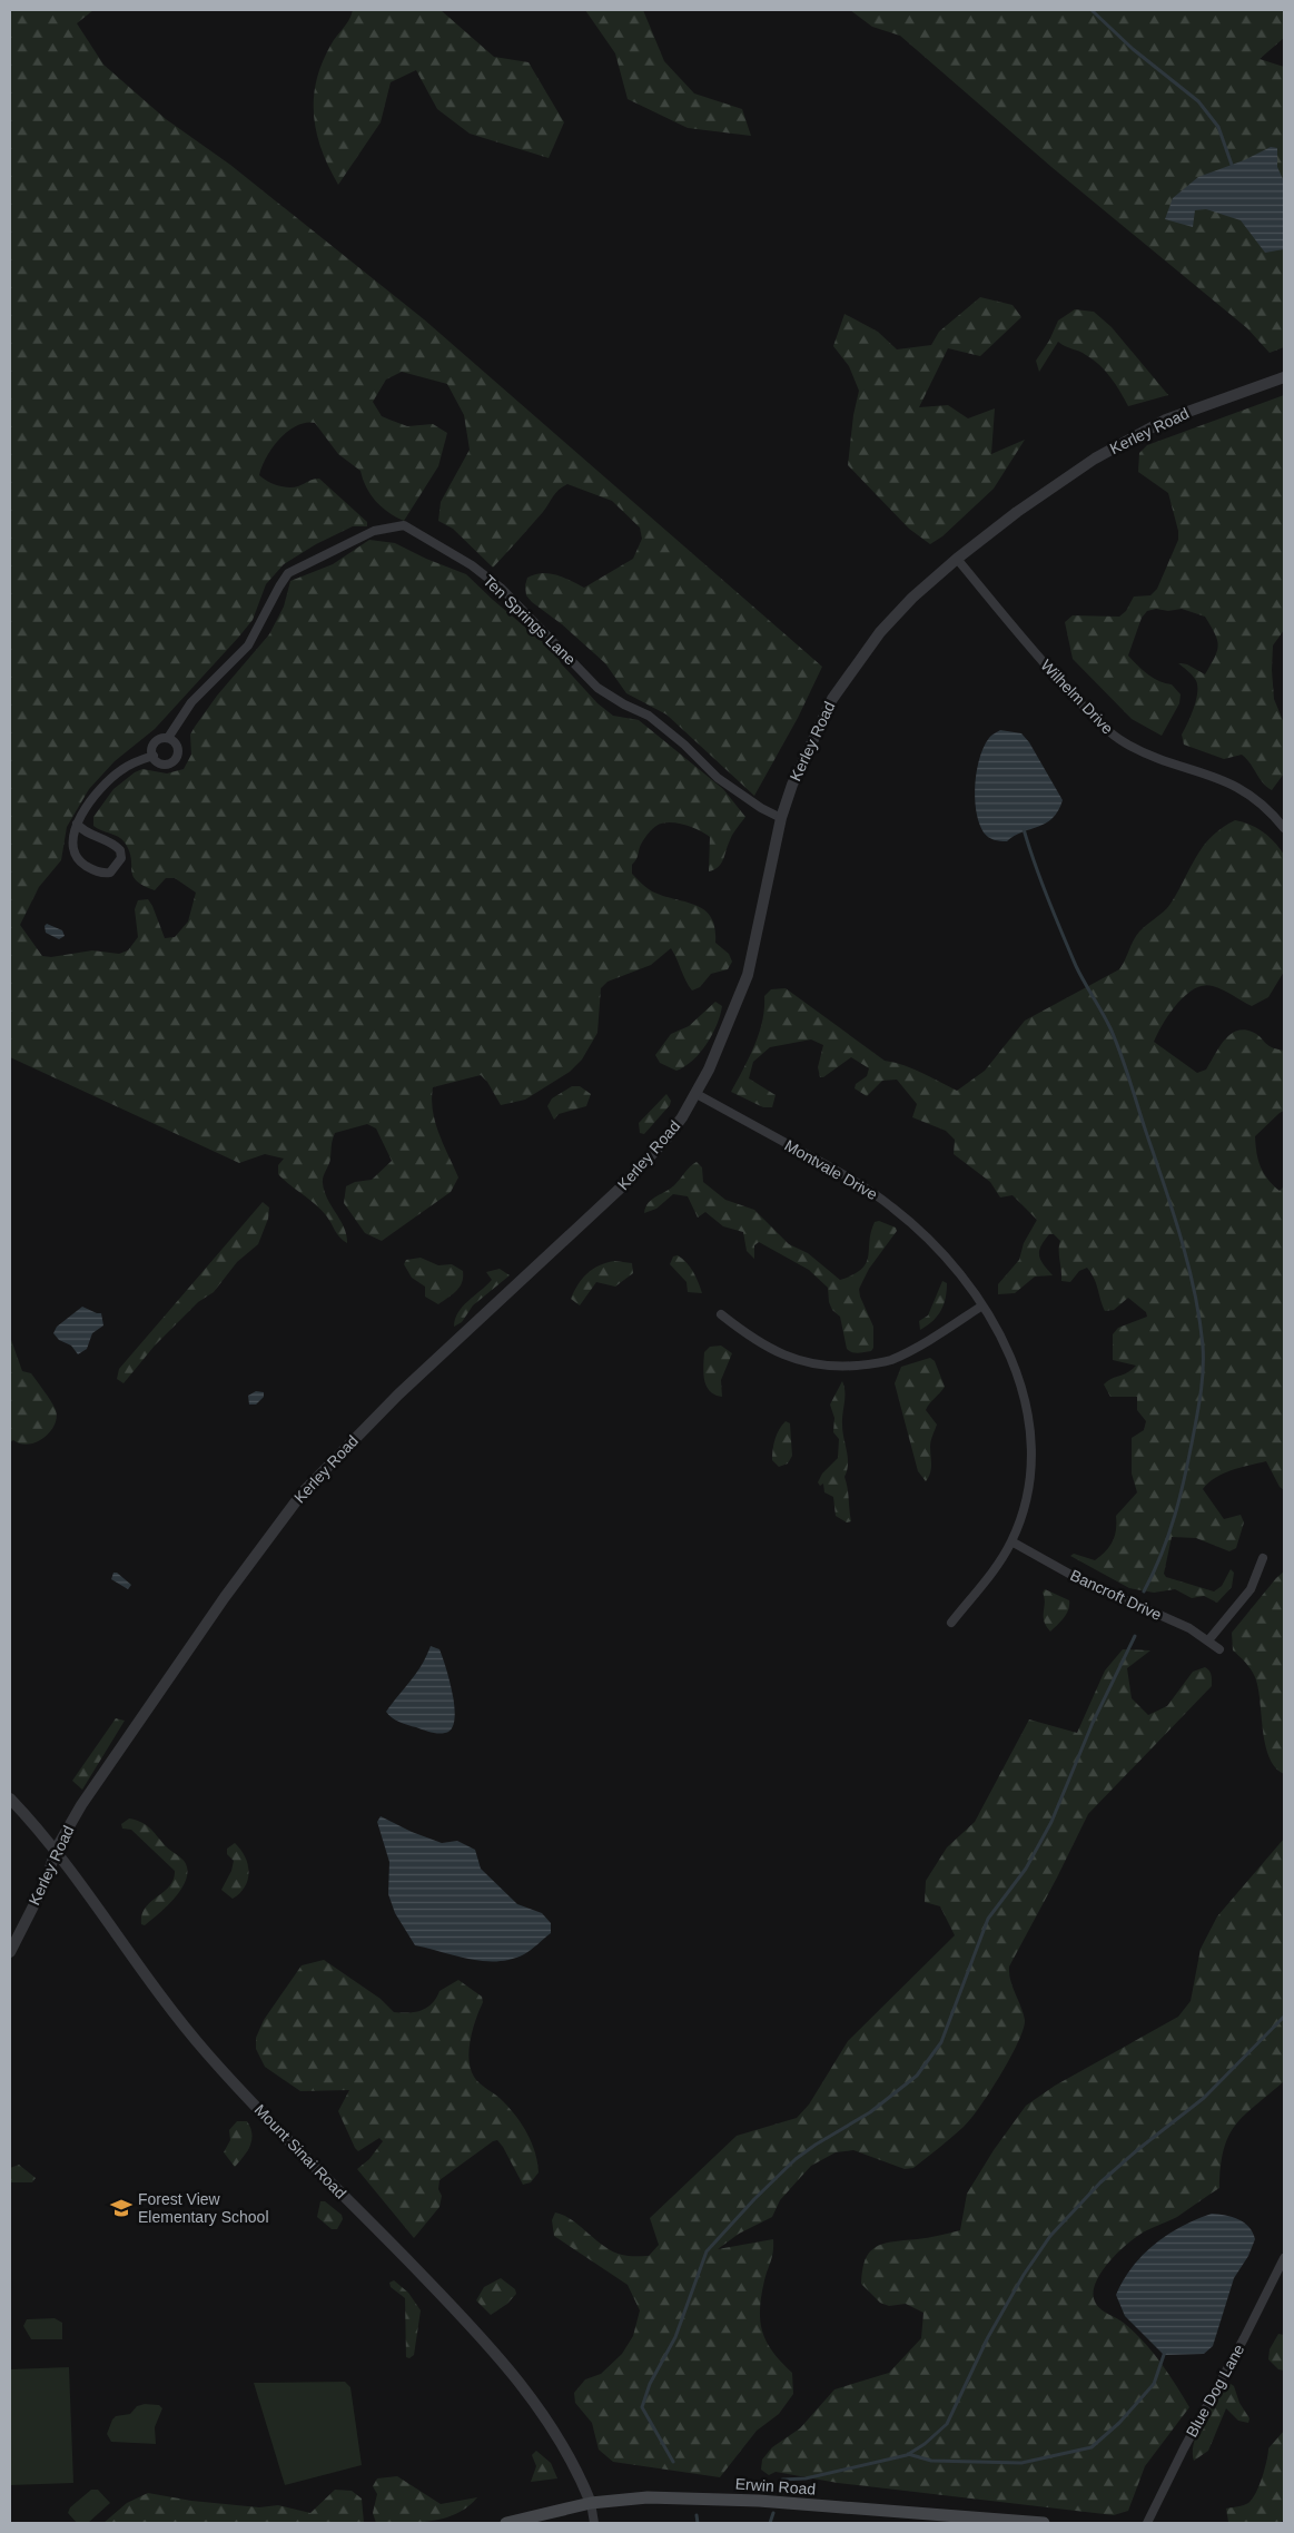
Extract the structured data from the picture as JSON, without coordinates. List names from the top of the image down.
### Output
{
  "streets": {
    "main road": ["Erwin Road"],
    "street": [
      "Kerley Road",
      "Ten Springs Lane",
      "Wilhelm Drive",
      "Montvale Drive",
      "Bancroft Drive",
      "Mount Sinai Road",
      "Blue Dog Lane"
    ]
  },
  "crossings": [
    ["Kerley Road", "Ten Springs Lane"],
    ["Kerley Road", "Wilhelm Drive"],
    ["Kerley Road", "Montvale Drive"],
    ["Kerley Road", "Mount Sinai Road"],
    ["Montvale Drive", "Bancroft Drive"],
    ["Mount Sinai Road", "Erwin Road"]
  ],
  "places": {
    "school or university": ["Forest View Elementary School"]
  }
}
